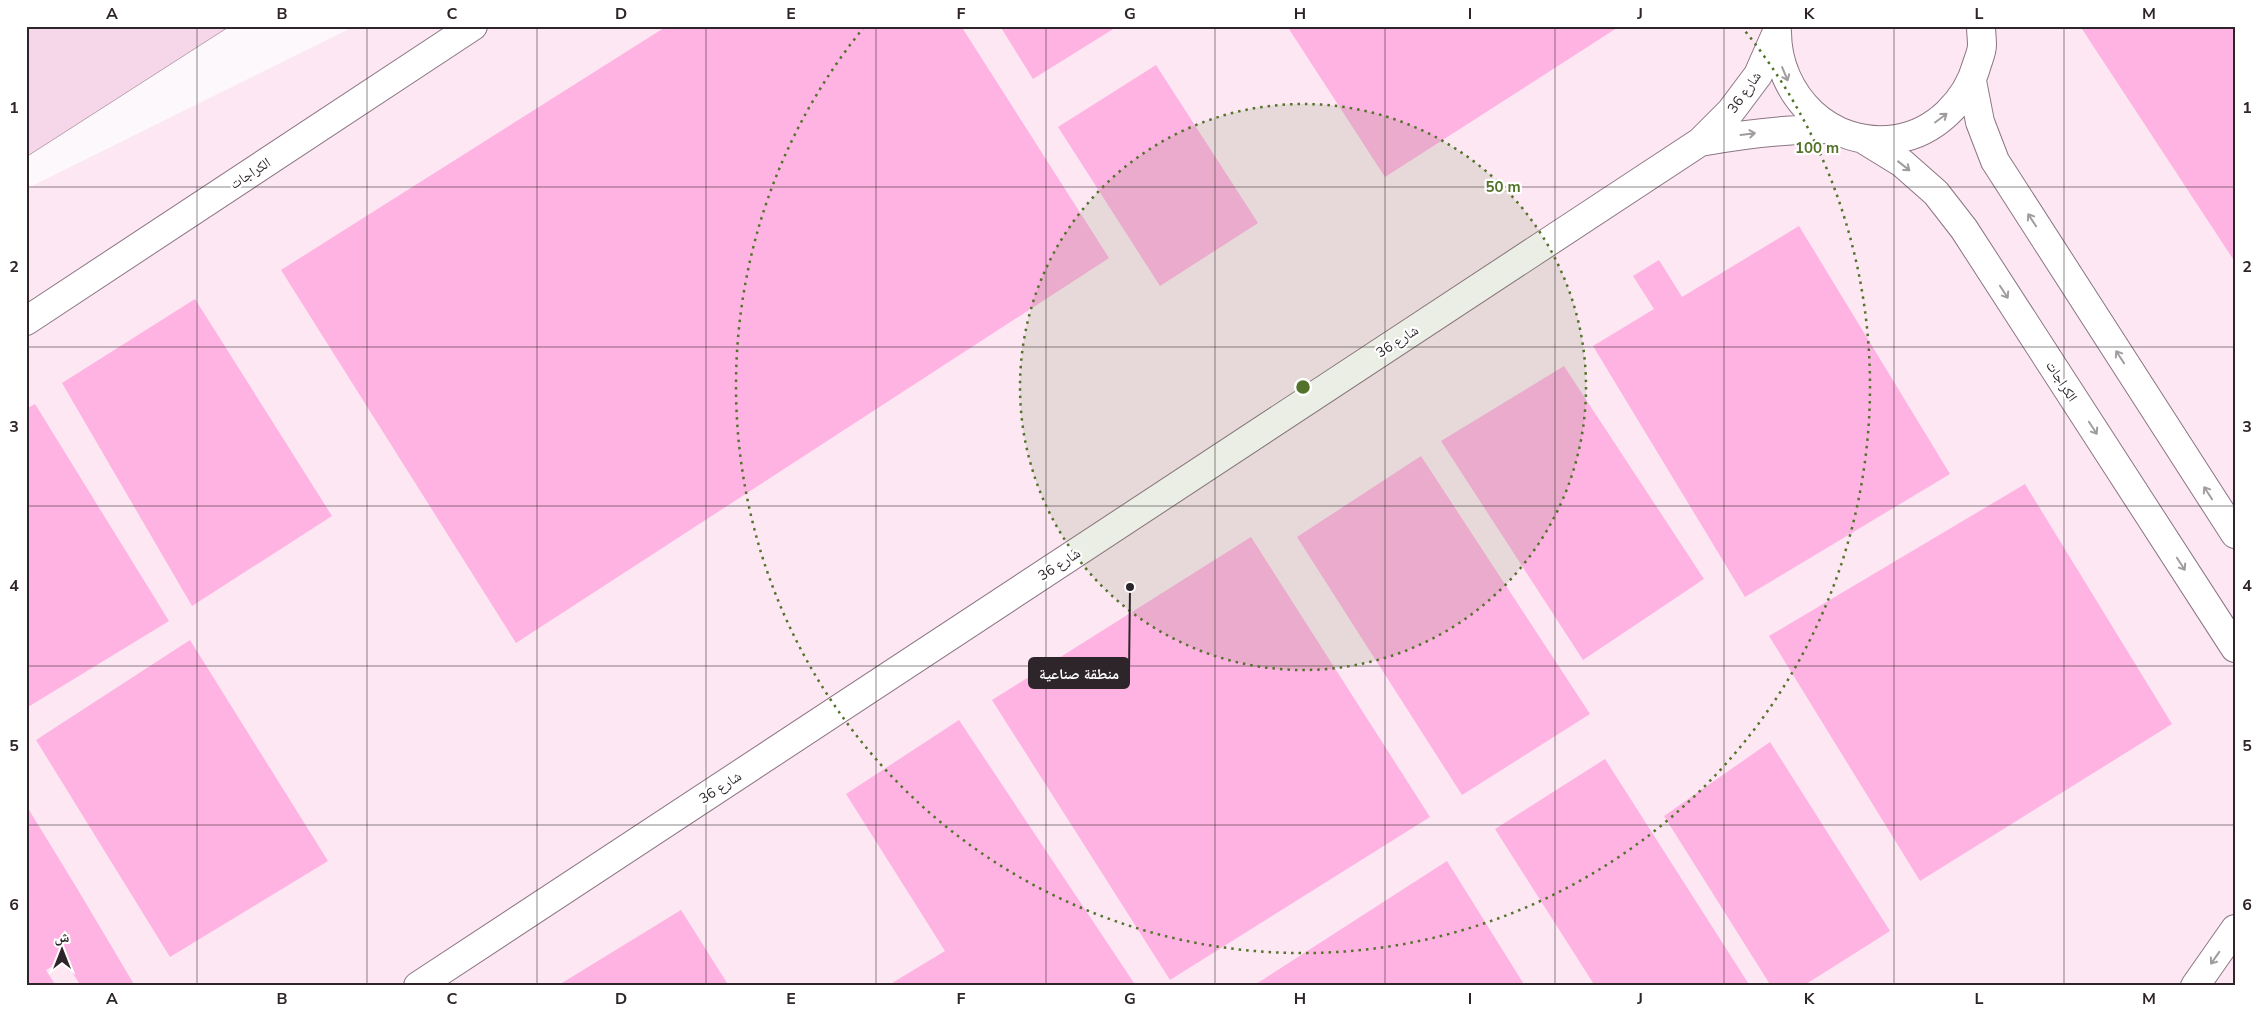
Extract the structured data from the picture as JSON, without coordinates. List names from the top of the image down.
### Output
{
  "streets": {
    "street": ["شارع 36", "الكراجات"]
  },
  "places": ["منطقة صناعية"],
  "north": "top",
  "grid": {
    "columns": [
      "A",
      "B",
      "C",
      "D",
      "E",
      "F",
      "G",
      "H",
      "I",
      "J",
      "K",
      "L",
      "M"
    ],
    "rows": [
      "1",
      "2",
      "3",
      "4",
      "5",
      "6"
    ]
  },
  "rings": ["100 m", "50 m"]
}
